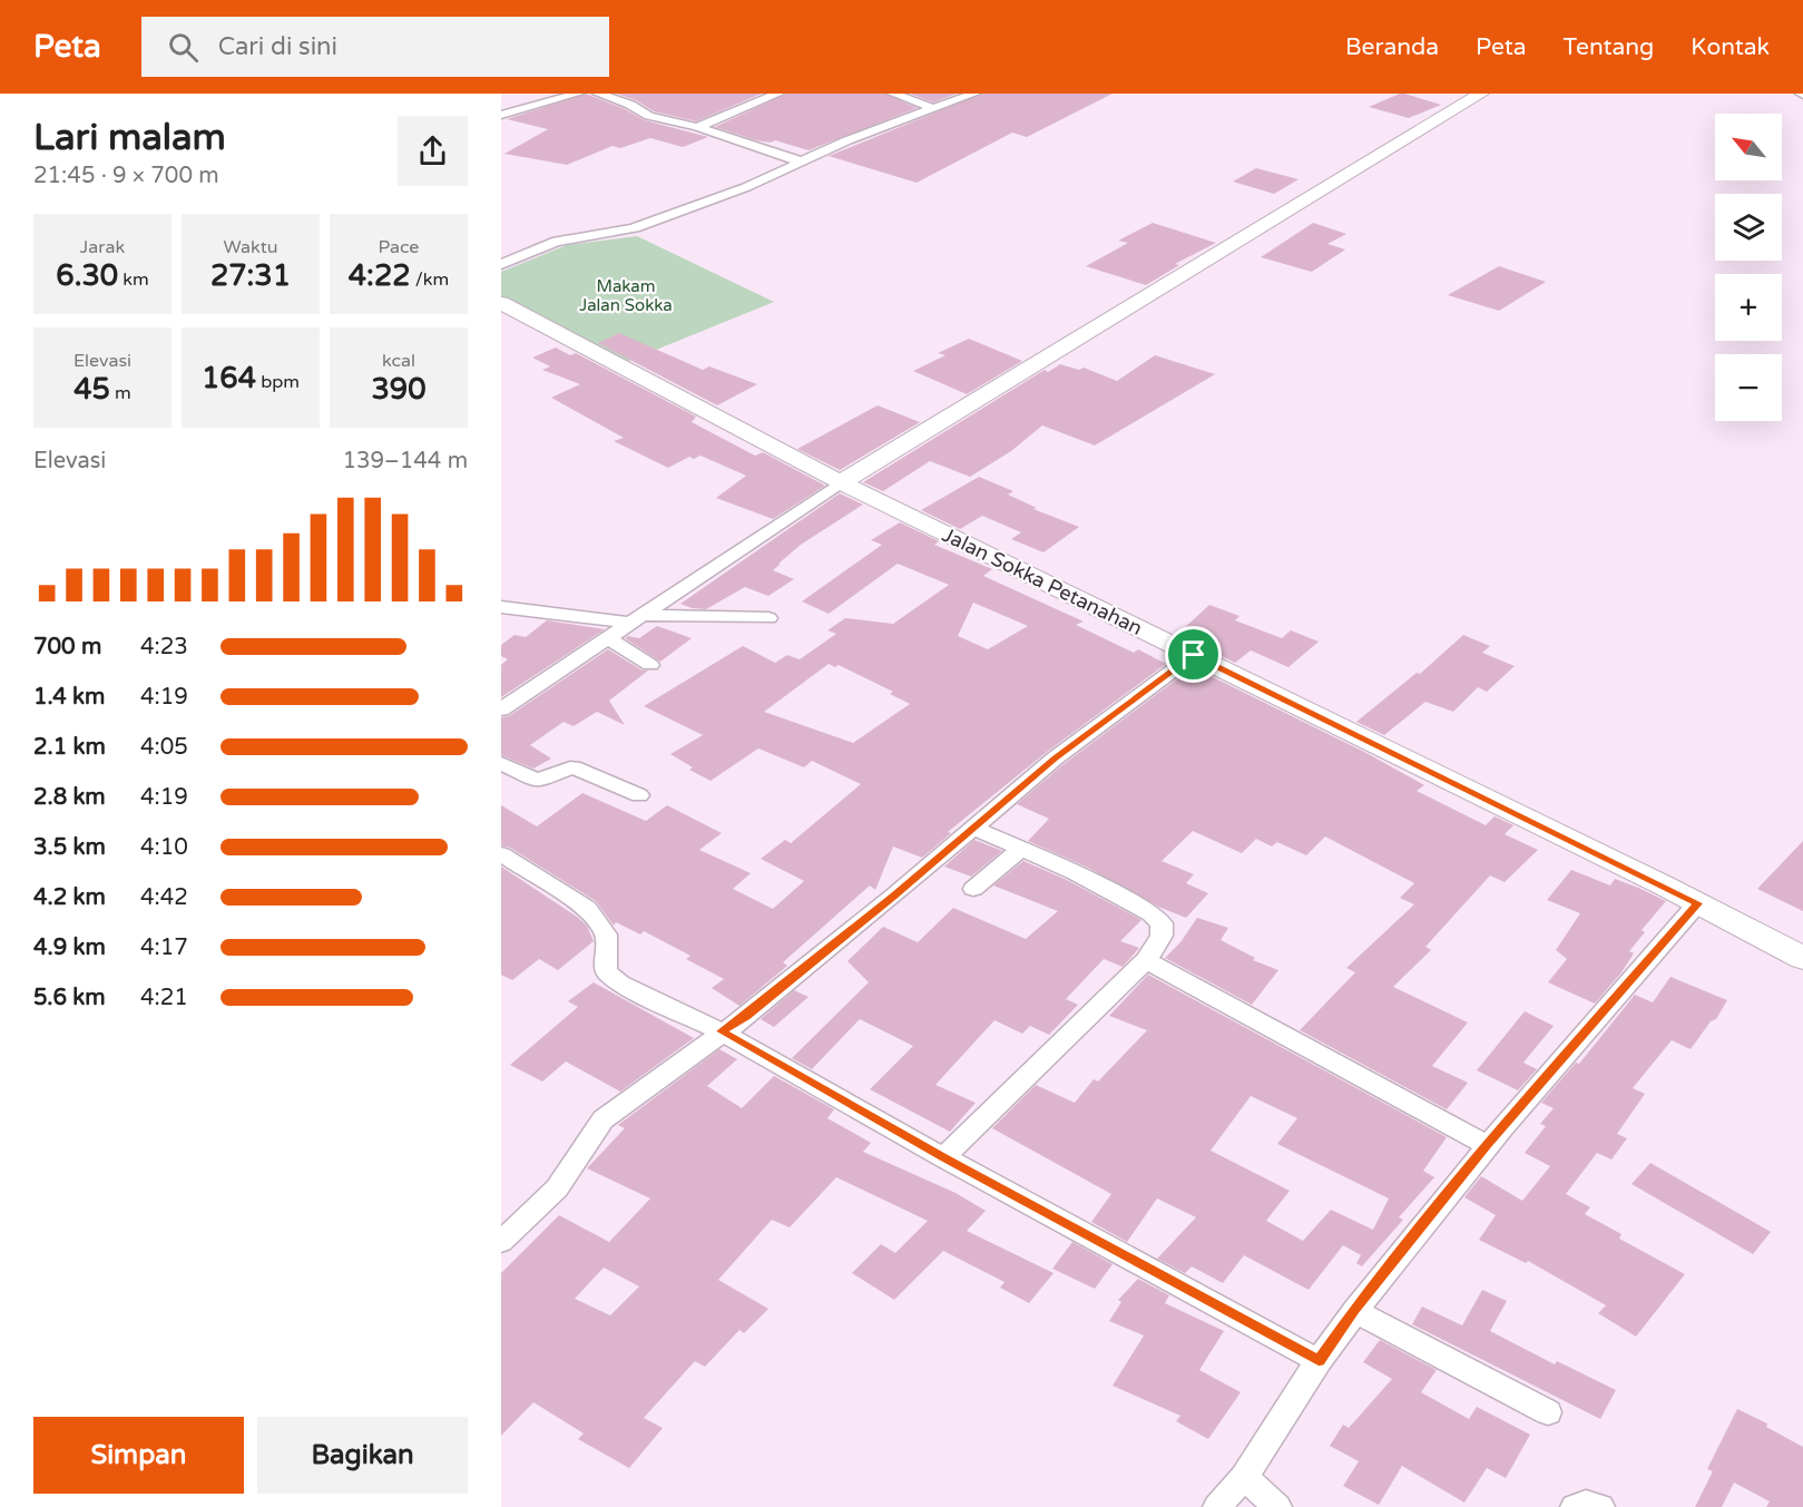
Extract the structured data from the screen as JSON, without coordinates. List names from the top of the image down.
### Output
{
  "streets": {
    "street": ["Jalan Sokka Petanahan"]
  },
  "parks": ["Makam Jalan Sokka"],
  "north": "top left",
  "page": {
    "header": "Peta",
    "search": "Cari di sini",
    "nav": [
      "Beranda",
      "Peta",
      "Tentang",
      "Kontak"
    ],
    "heading": ["Lari malam", "21:45 · 9 × 700 m"],
    "map_buttons": ["+", "−"],
    "stats": [
      ["Jarak", "6.30 km"],
      ["Waktu", "27:31"],
      ["Pace", "4:22 /km"],
      ["Elevasi", "45 m"],
      ["164 bpm"],
      ["kcal", "390"]
    ],
    "chart": ["Elevasi", "139–144 m"],
    "list": [
      {
        "name": "700 m",
        "note": "4:23"
      },
      {
        "name": "1.4 km",
        "note": "4:19"
      },
      {
        "name": "2.1 km",
        "note": "4:05"
      },
      {
        "name": "2.8 km",
        "note": "4:19"
      },
      {
        "name": "3.5 km",
        "note": "4:10"
      },
      {
        "name": "4.2 km",
        "note": "4:42"
      },
      {
        "name": "4.9 km",
        "note": "4:17"
      },
      {
        "name": "5.6 km",
        "note": "4:21"
      }
    ],
    "buttons": ["Simpan", "Bagikan"]
  }
}
